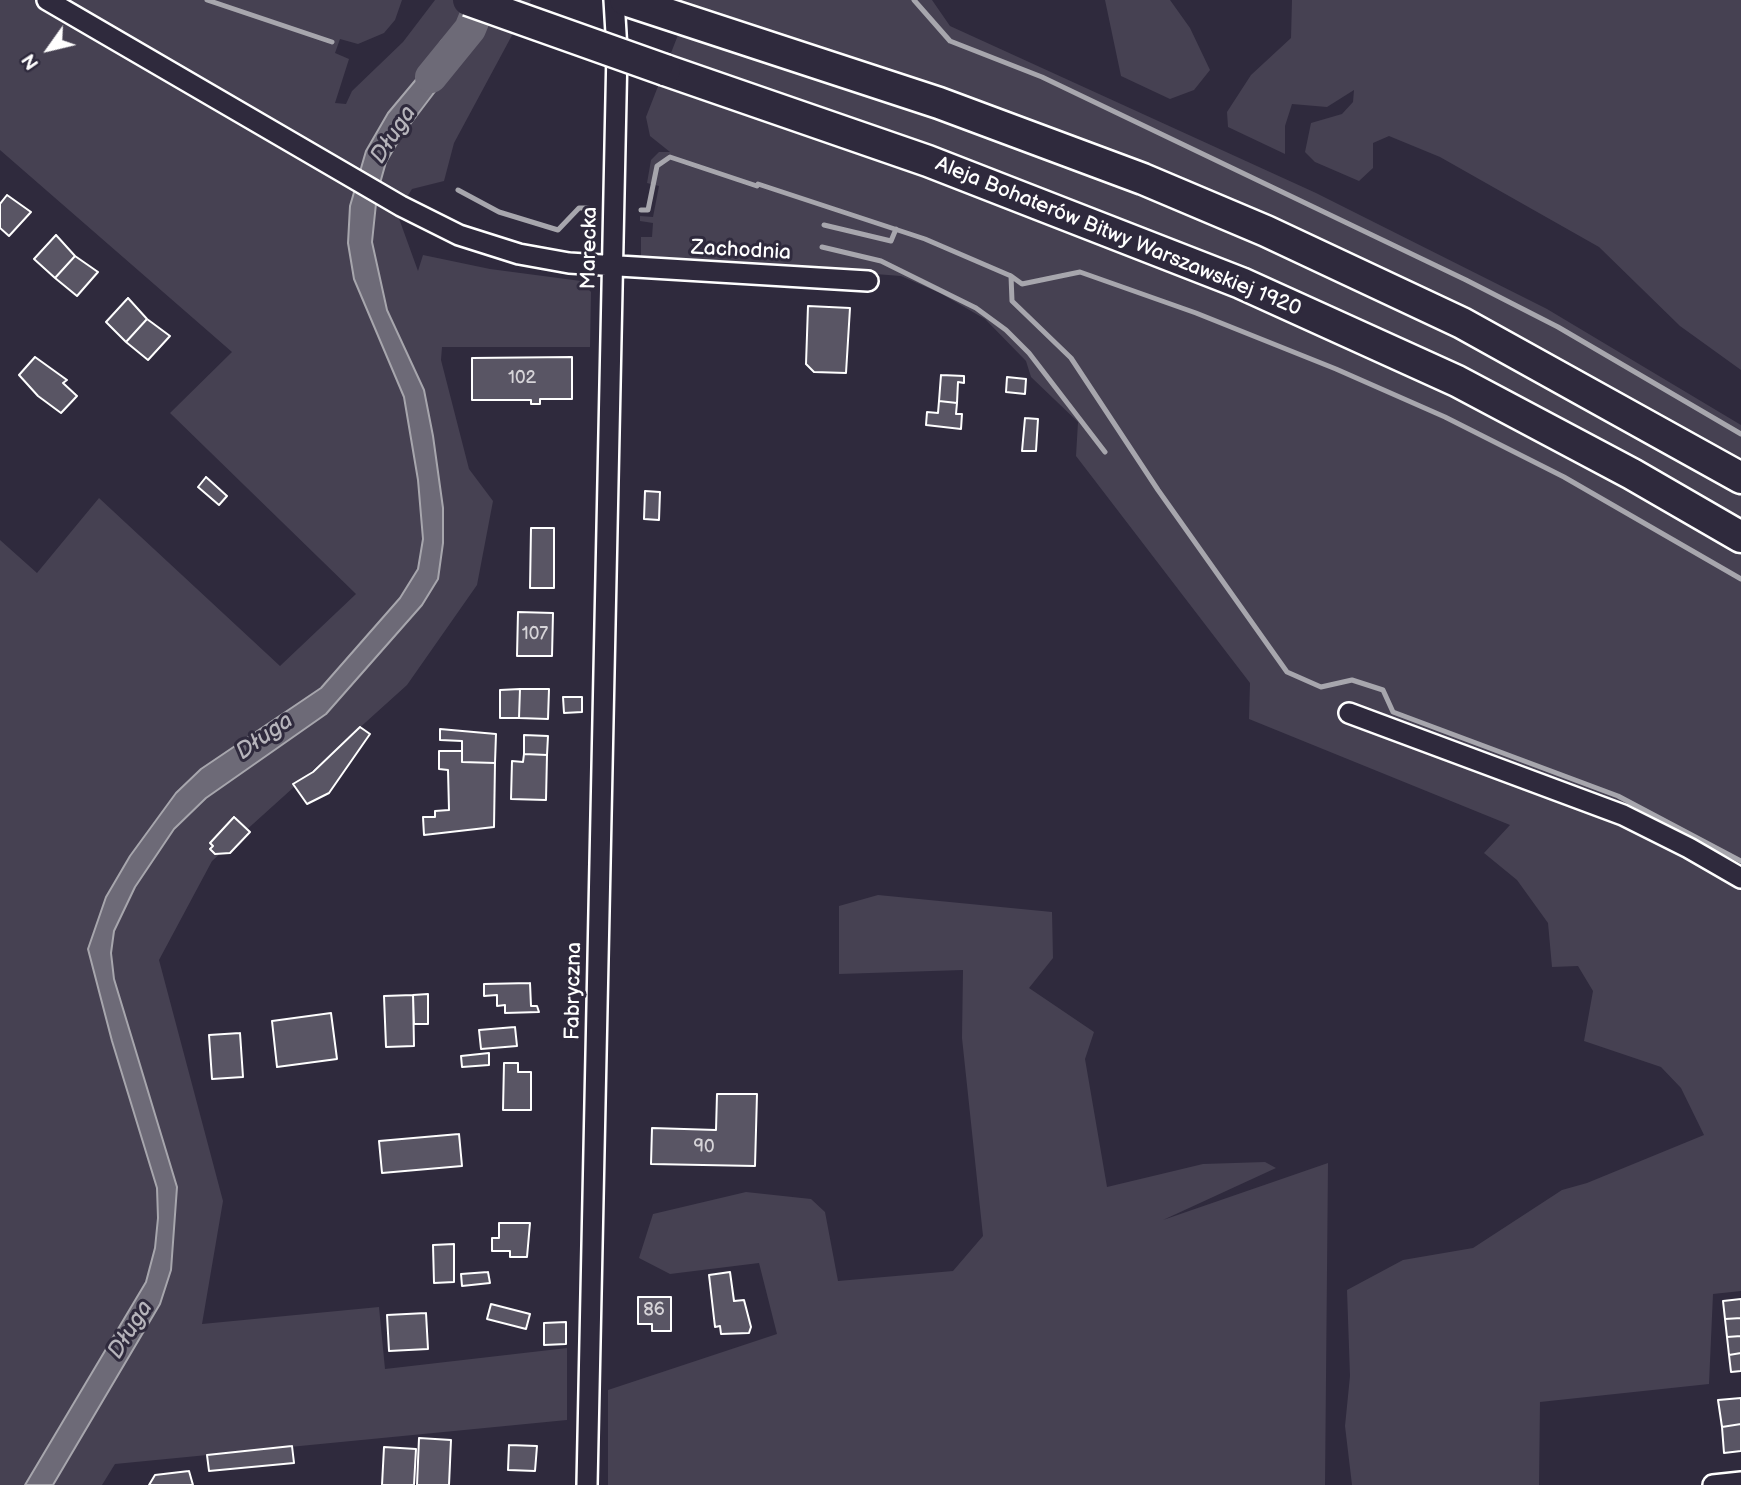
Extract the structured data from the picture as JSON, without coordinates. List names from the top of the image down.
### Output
{
  "streets": {
    "highway": ["Aleja Bohaterów Bitwy Warszawskiej 1920"],
    "street": ["Marecka", "Zachodnia", "Fabryczna"]
  },
  "crossings": [
    ["Marecka", "Zachodnia"],
    ["Marecka", "Fabryczna"]
  ],
  "water": ["Długa"],
  "house_numbers": [
    "102",
    "107",
    "90",
    "86"
  ],
  "north": "bottom left"
}
